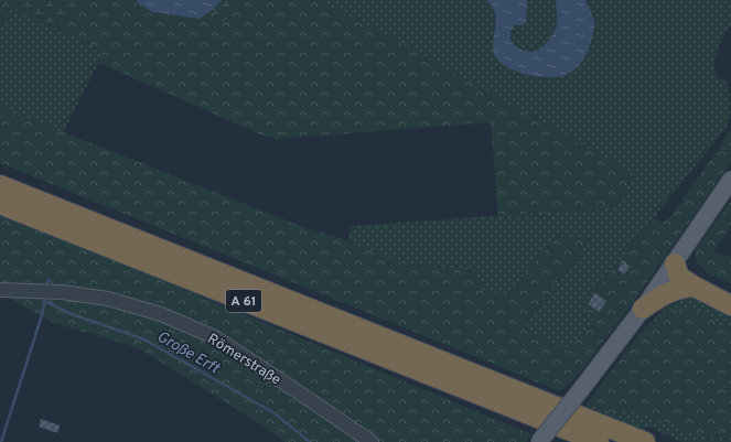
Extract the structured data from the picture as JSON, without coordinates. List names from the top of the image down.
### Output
{
  "streets": {
    "highway": ["A 61"],
    "street": ["Römerstraße"]
  },
  "water": ["Große Erft"]
}
